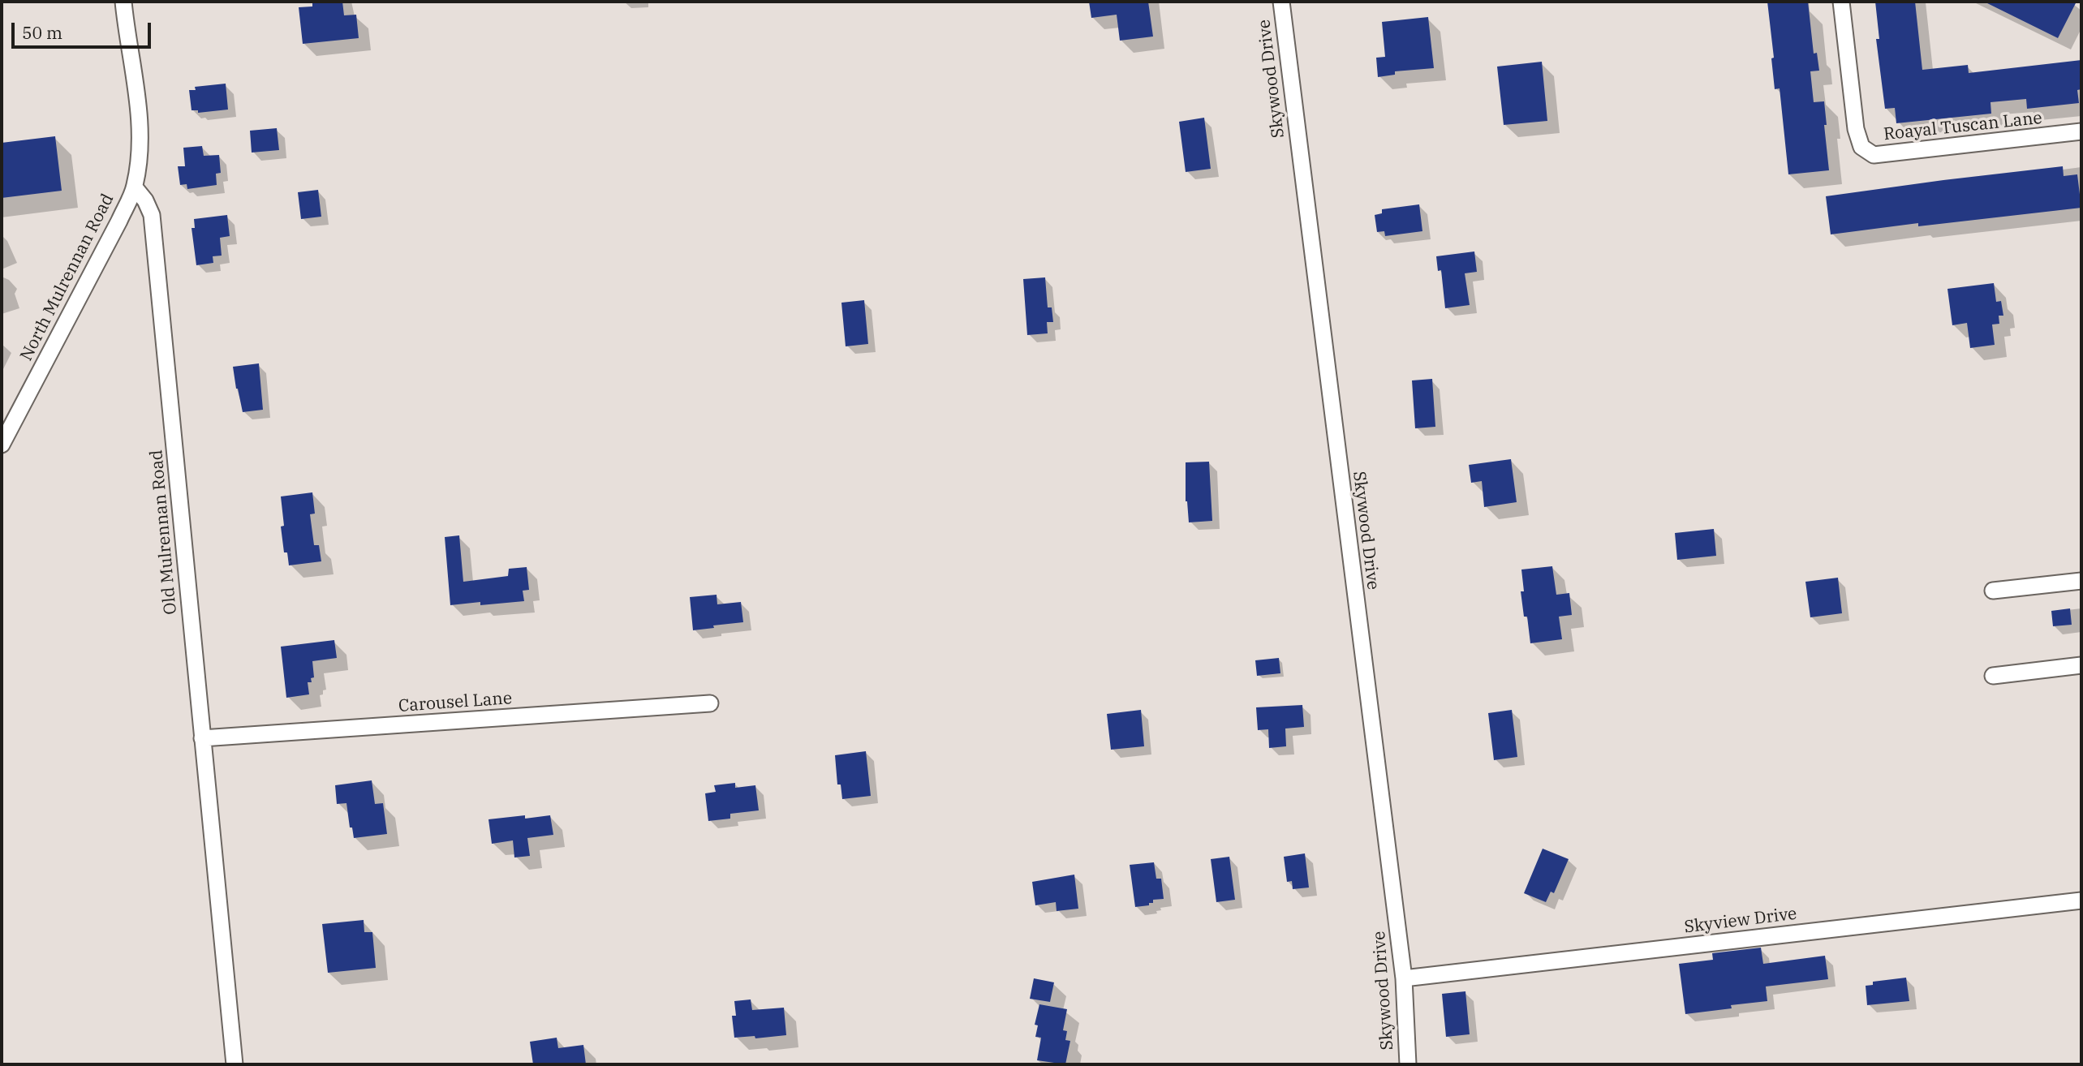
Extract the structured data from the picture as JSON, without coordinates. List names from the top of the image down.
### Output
{
  "streets": {
    "street": [
      "Skywood Drive",
      "Roayal Tuscan Lane",
      "North Mulrennan Road",
      "Old Mulrennan Road",
      "Carousel Lane",
      "Skyview Drive"
    ]
  },
  "crossings": [
    ["Skywood Drive", "Skyview Drive"],
    ["North Mulrennan Road", "Old Mulrennan Road"],
    ["Old Mulrennan Road", "Carousel Lane"]
  ],
  "scale_bar": "50 m"
}
